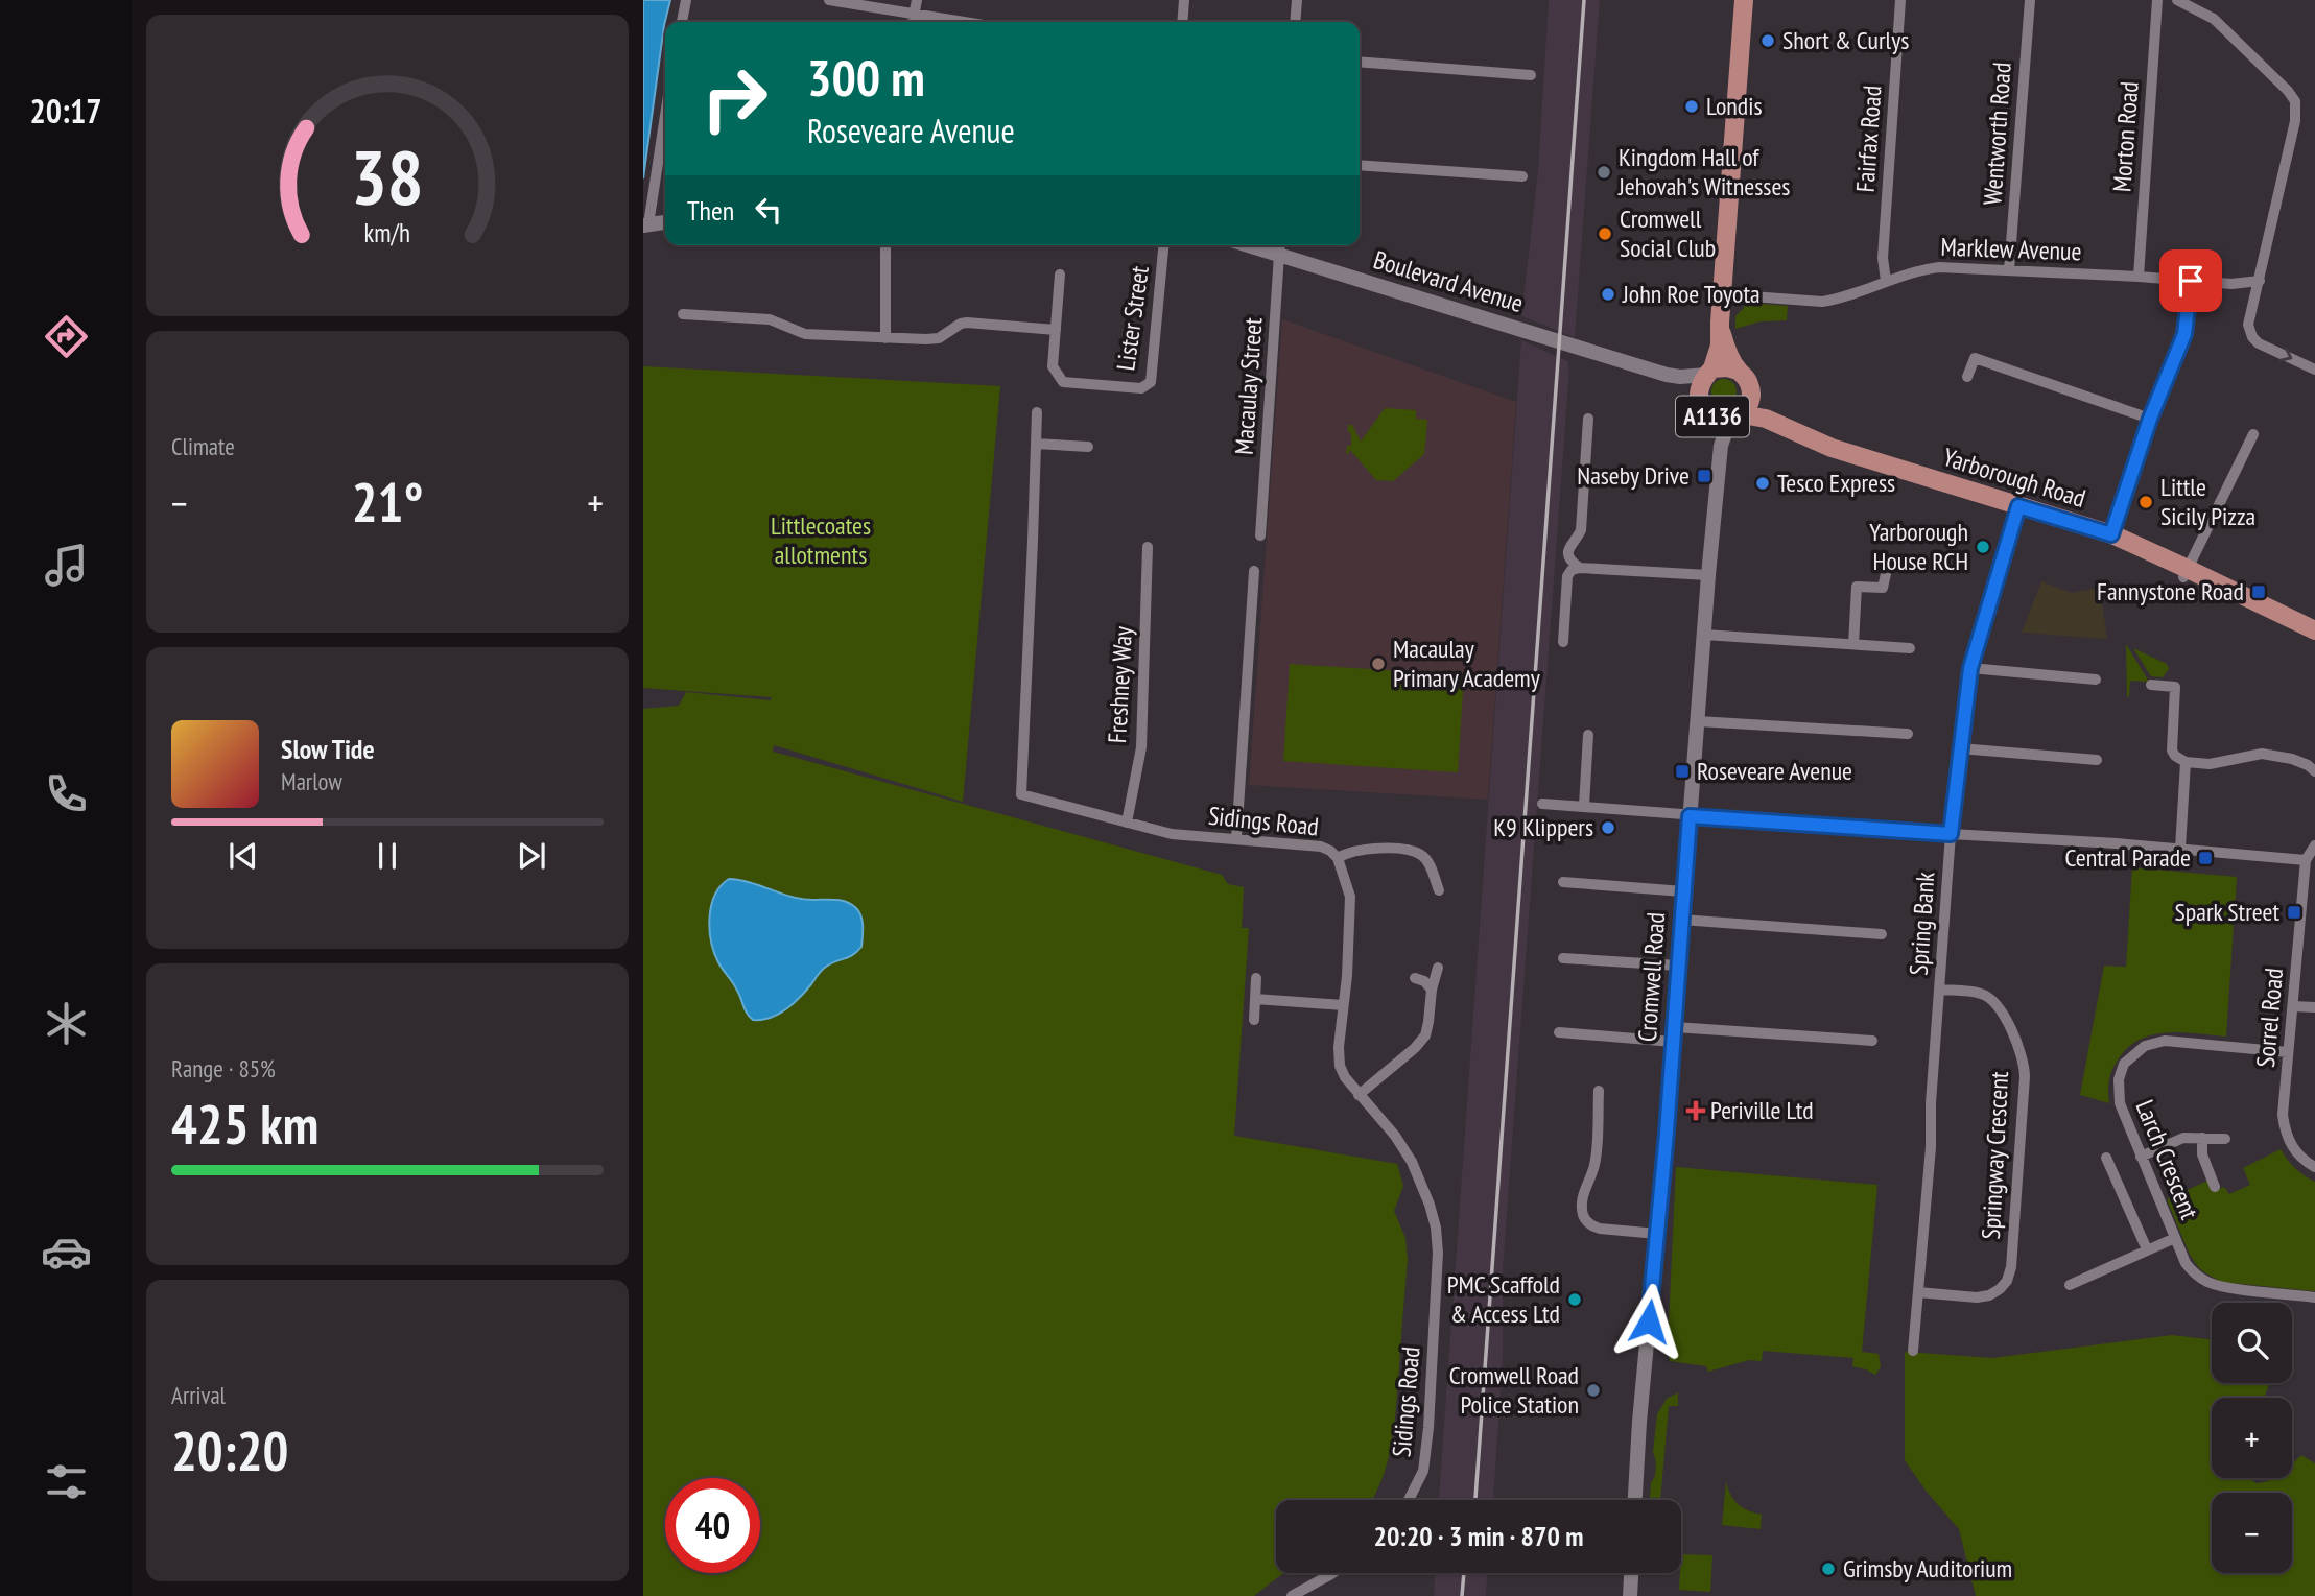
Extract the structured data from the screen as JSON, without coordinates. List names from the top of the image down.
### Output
{
  "streets": {
    "main road": ["A1136", "Yarborough Road"],
    "street": [
      "Wentworth Road",
      "Morton Road",
      "Fairfax Road",
      "Marklew Avenue",
      "Boulevard Avenue",
      "Lister Street",
      "Macaulay Street",
      "Freshney Way",
      "Sidings Road",
      "Spring Bank",
      "Cromwell Road",
      "Sorrel Road",
      "Springway Crescent",
      "Larch Crescent"
    ]
  },
  "crossings": [
    ["Wentworth Road", "Marklew Avenue"],
    ["Morton Road", "Marklew Avenue"],
    ["Fairfax Road", "Marklew Avenue"],
    ["Marklew Avenue", "A1136"],
    ["Boulevard Avenue", "Macaulay Street"],
    ["Boulevard Avenue", "A1136"],
    ["Boulevard Avenue", "Yarborough Road"],
    ["Boulevard Avenue", "Cromwell Road"],
    ["A1136", "Yarborough Road"],
    ["A1136", "Cromwell Road"],
    ["Yarborough Road", "Spring Bank"],
    ["Yarborough Road", "Cromwell Road"],
    ["Freshney Way", "Sidings Road"],
    ["Spring Bank", "Springway Crescent"],
    ["Sorrel Road", "Larch Crescent"]
  ],
  "parks": ["Littlecoates allotments"],
  "places": {
    "other": [
      "Short & Curlys",
      "Londis",
      "Kingdom Hall of Jehovah's Witnesses",
      "Cromwell Social Club",
      "John Roe Toyota",
      "Tesco Express",
      "Little Sicily Pizza",
      "Yarborough House RCH",
      "Macaulay Primary Academy",
      "K9 Klippers",
      "PMC Scaffold & Access Ltd",
      "Cromwell Road Police Station",
      "Grimsby Auditorium"
    ],
    "transit": [
      "Naseby Drive",
      "Fannystone Road",
      "Roseveare Avenue",
      "Central Parade",
      "Spark Street"
    ],
    "health": ["Periville Ltd"]
  },
  "page": {
    "tabs": "20:17",
    "turn": ["300 m", "Roseveare Avenue"],
    "then": "Then",
    "tile": [
      "Climate",
      ["Range · 85%", "425 km"],
      ["Arrival", "20:20"]
    ],
    "heat": ["−", "21°", "+"],
    "song": ["Slow Tide", "Marlow"],
    "map_buttons": ["+", "−"],
    "limit": "40",
    "trip": "20:20 · 3 min · 870 m",
    "gauge": ["38", "km/h"]
  }
}
